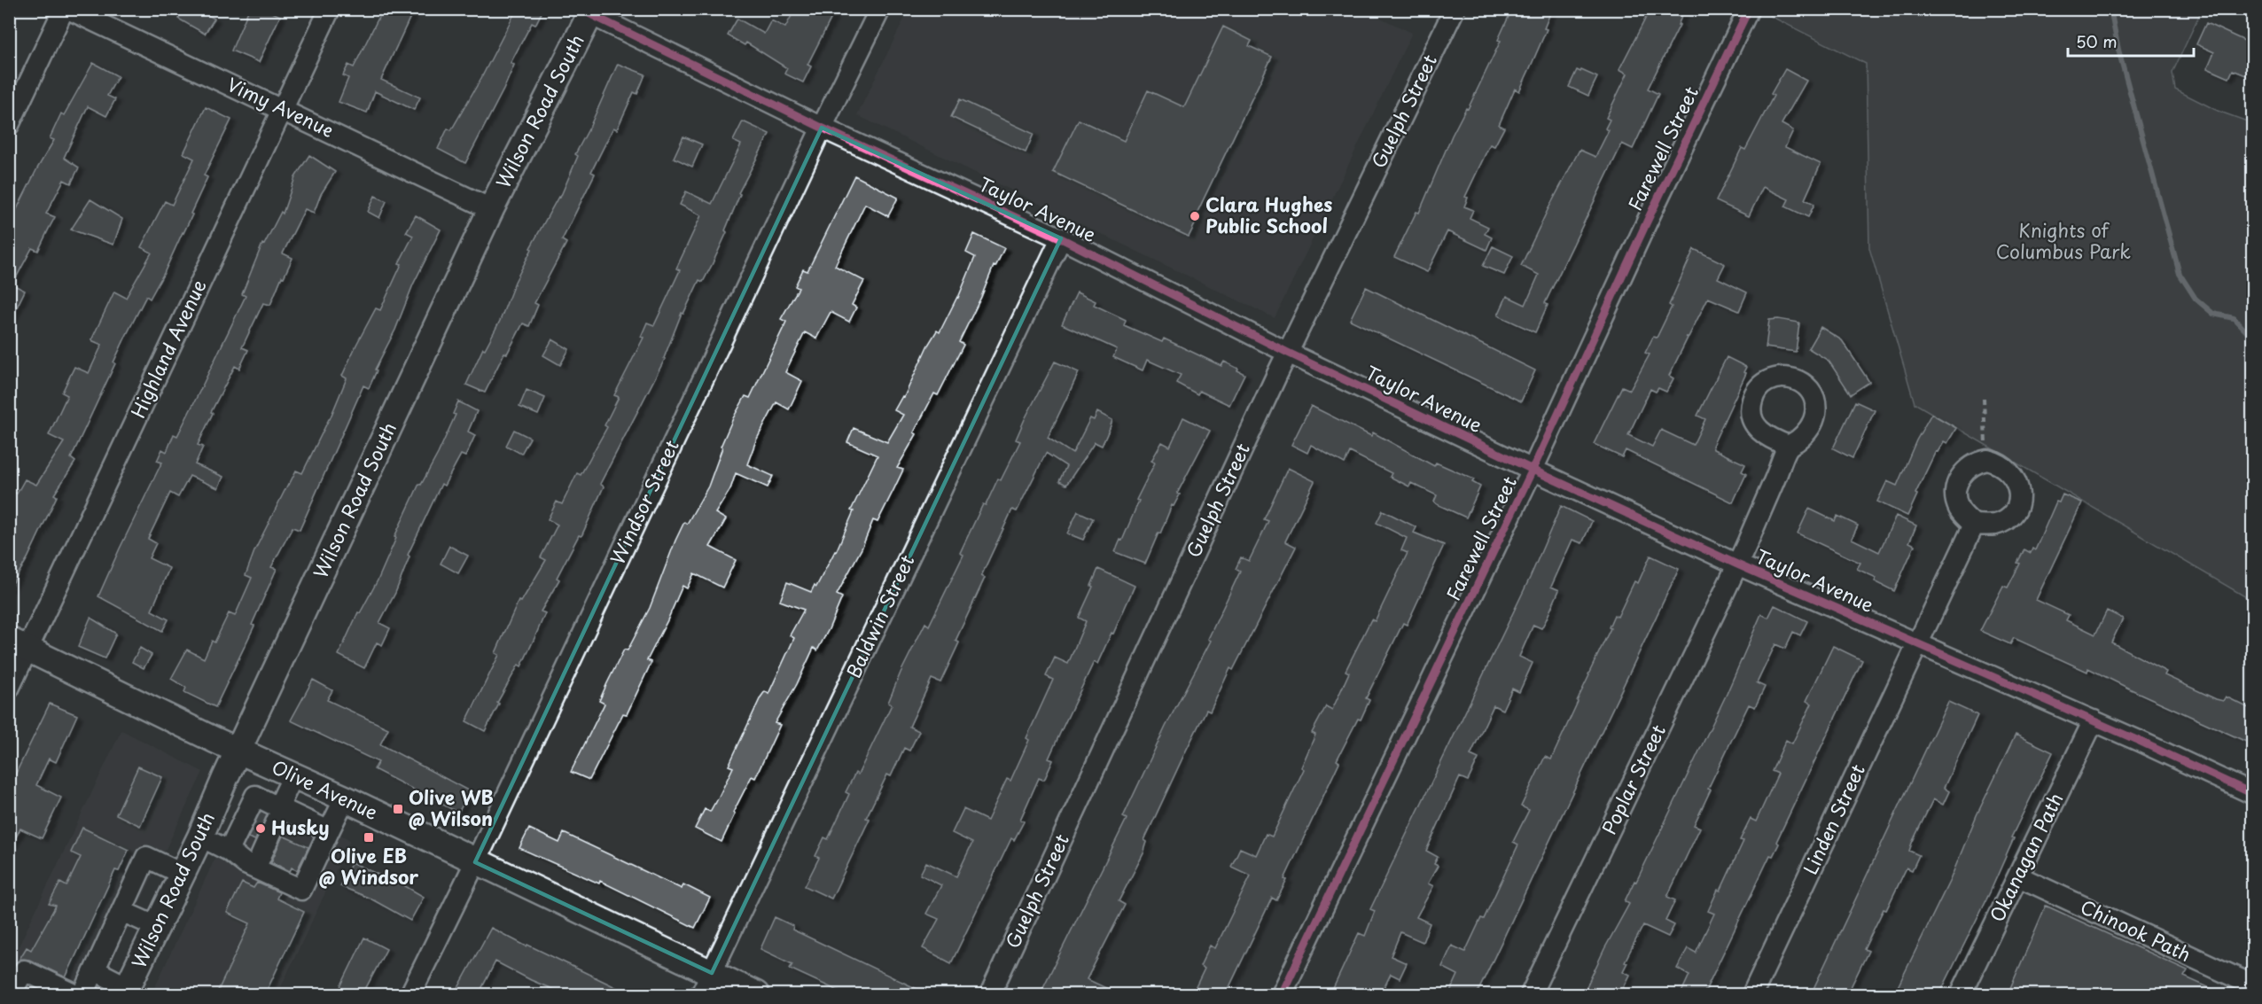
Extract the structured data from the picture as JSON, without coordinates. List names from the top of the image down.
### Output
{
  "streets": {
    "main road": ["Wilson Road South", "Olive Avenue"],
    "street": [
      "Vimy Avenue",
      "Guelph Street",
      "Farewell Street",
      "Taylor Avenue",
      "Highland Avenue",
      "Windsor Street",
      "Baldwin Street",
      "Poplar Street",
      "Linden Street",
      "Okanagan Path",
      "Chinook Path"
    ]
  },
  "crossings": [
    ["Vimy Avenue", "Wilson Road South"],
    ["Vimy Avenue", "Highland Avenue"],
    ["Wilson Road South", "Taylor Avenue"],
    ["Wilson Road South", "Olive Avenue"],
    ["Guelph Street", "Taylor Avenue"],
    ["Farewell Street", "Taylor Avenue"],
    ["Taylor Avenue", "Windsor Street"],
    ["Taylor Avenue", "Baldwin Street"],
    ["Taylor Avenue", "Poplar Street"],
    ["Taylor Avenue", "Linden Street"],
    ["Taylor Avenue", "Okanagan Path"],
    ["Highland Avenue", "Olive Avenue"],
    ["Windsor Street", "Olive Avenue"],
    ["Baldwin Street", "Olive Avenue"],
    ["Okanagan Path", "Chinook Path"]
  ],
  "parks": ["Knights of Columbus Park"],
  "places": {
    "other": ["Clara Hughes Public School", "Husky"],
    "transit": ["Olive WB @ Wilson", "Olive EB @ Windsor"]
  },
  "scale_bar": "50 m"
}
